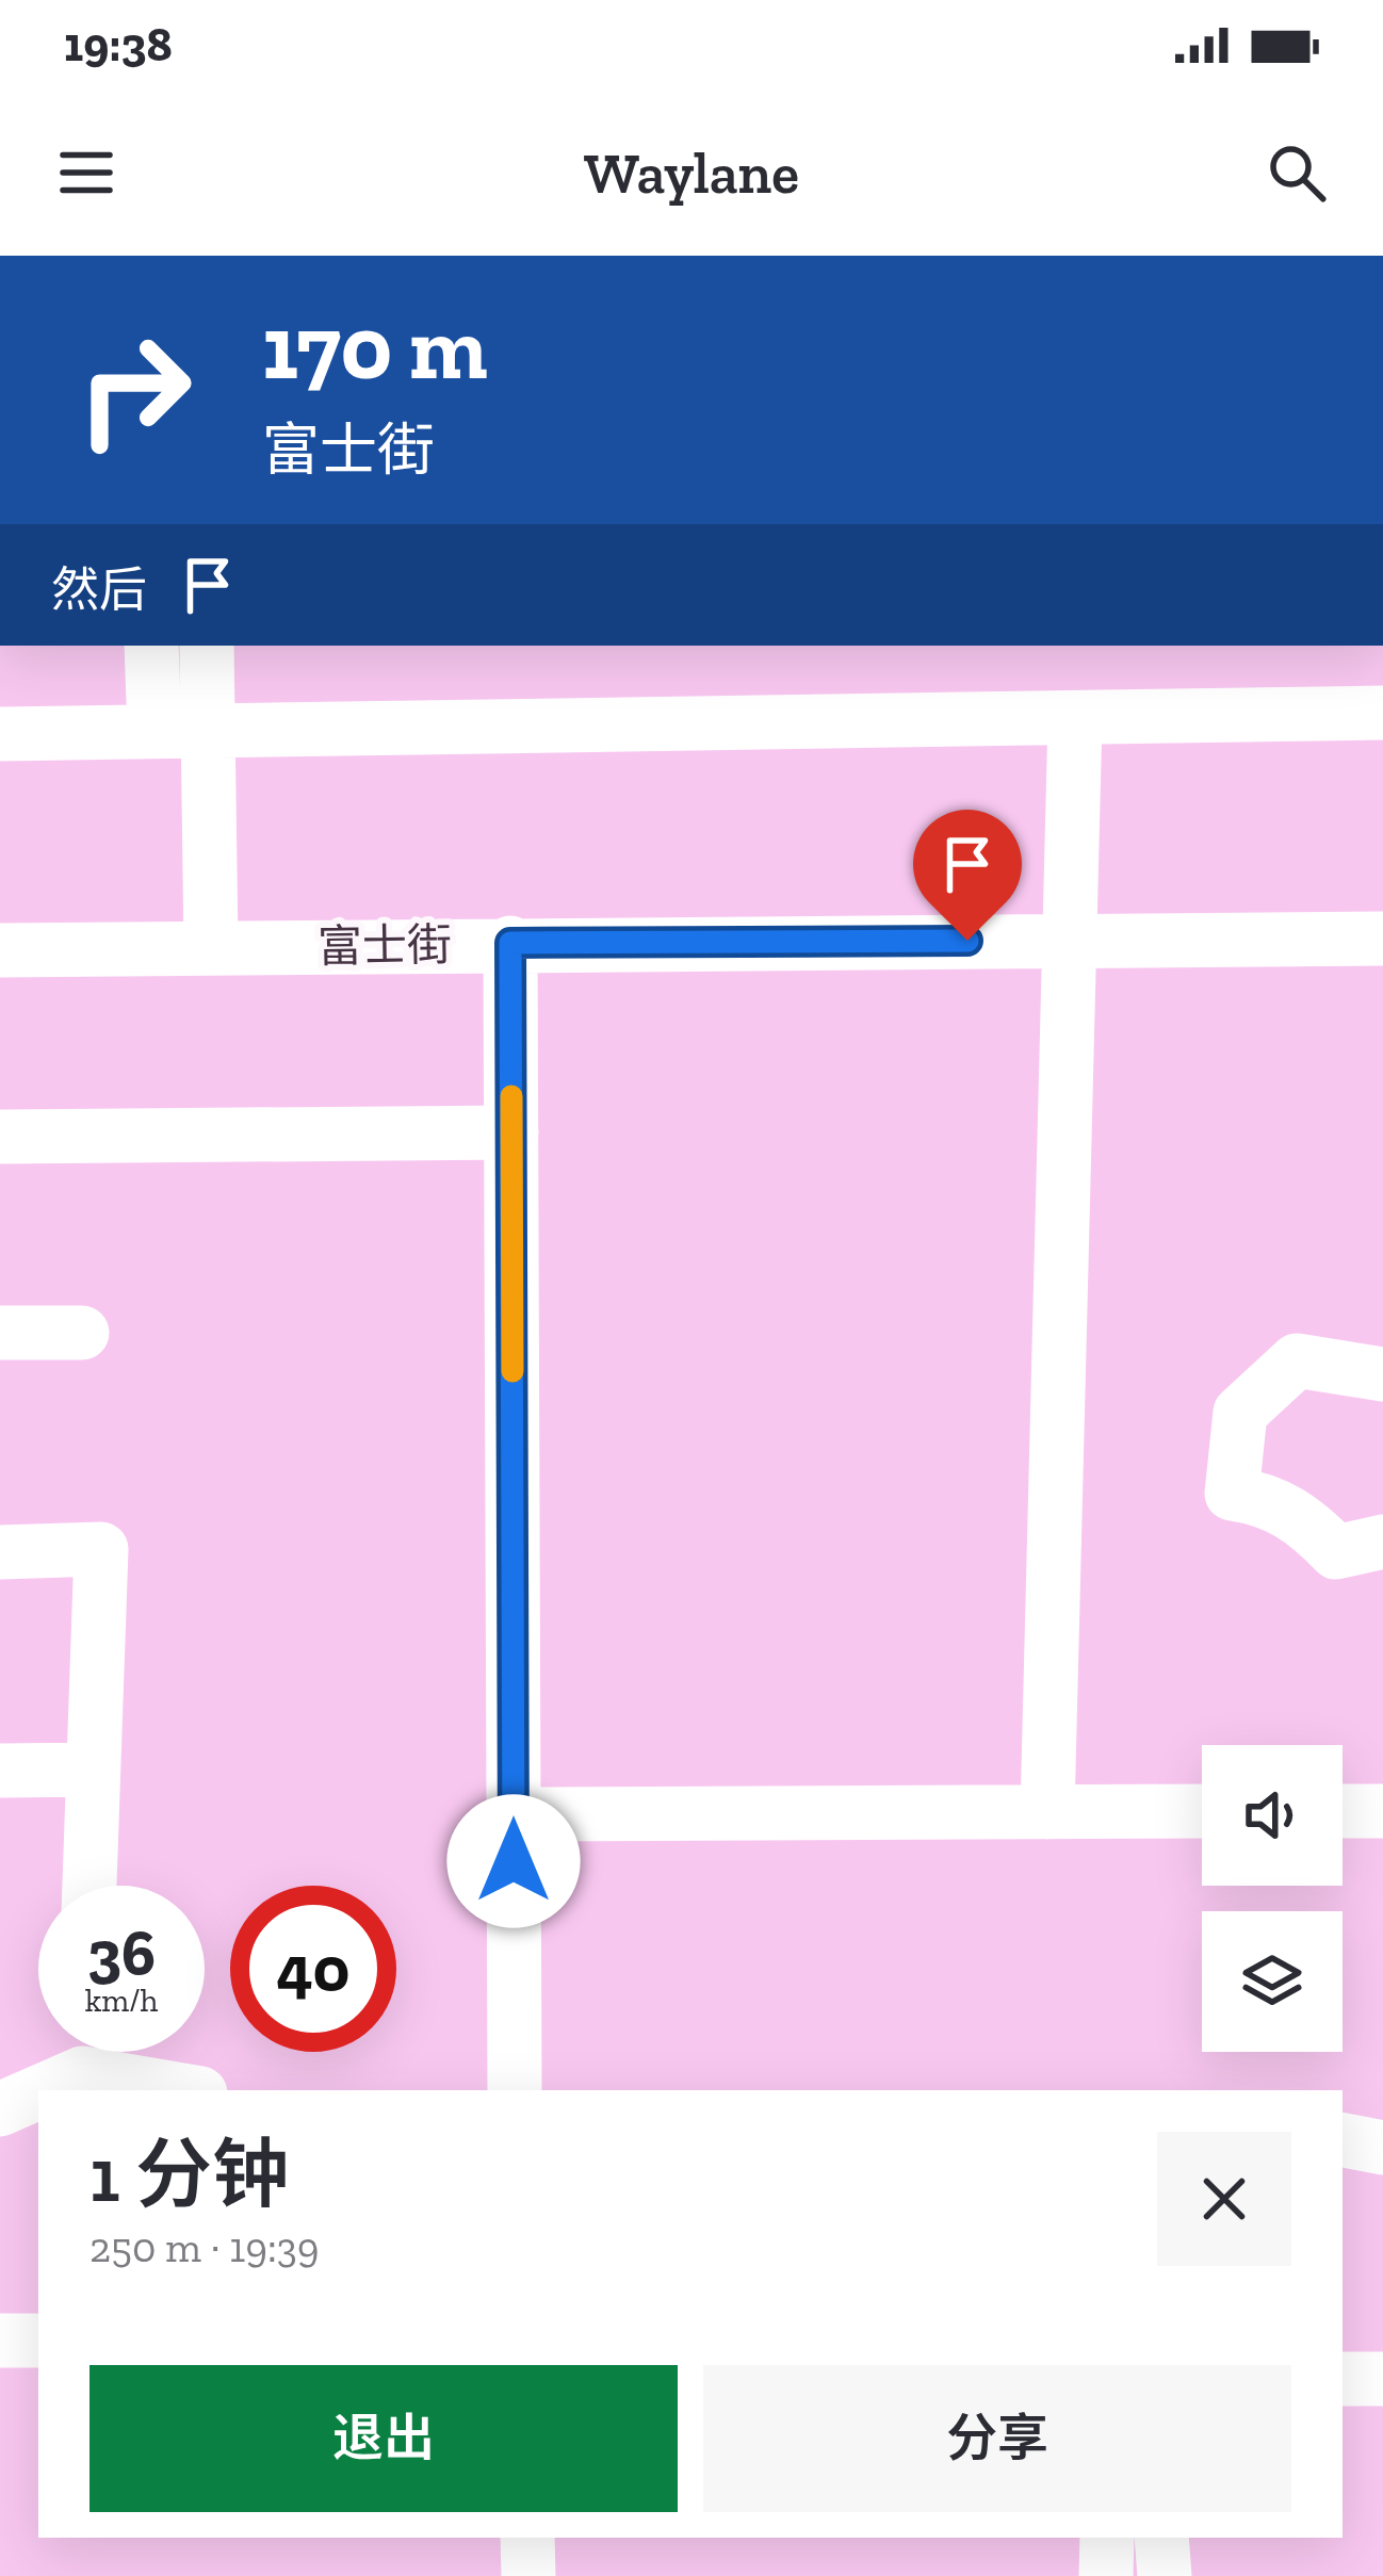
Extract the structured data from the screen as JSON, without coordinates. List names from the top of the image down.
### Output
{
  "streets": {
    "street": ["富士街"]
  },
  "page": {
    "status": "19:38",
    "header": "Waylane",
    "turn": ["170 m", "富士街"],
    "then": "然后",
    "speed": "36 km/h",
    "limit": "40",
    "heading": ["1 分钟", "250 m · 19:39"],
    "buttons": ["退出", "分享"]
  }
}
